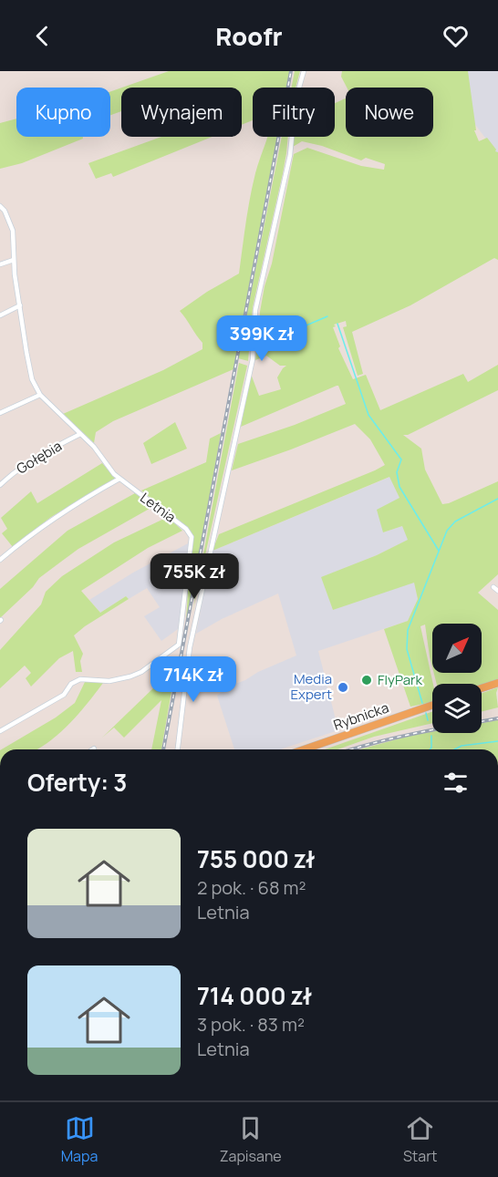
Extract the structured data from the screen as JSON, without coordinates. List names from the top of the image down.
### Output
{
  "streets": {
    "main road": ["Rybnicka"],
    "street": ["Gołębia", "Letnia"]
  },
  "crossings": [
    ["Gołębia", "Letnia"]
  ],
  "places": ["FlyPark", "Media Expert"],
  "north": "top right",
  "page": {
    "header": "Roofr",
    "chip": [
      "Kupno",
      "Wynajem",
      "Filtry",
      "Nowe"
    ],
    "price": ["399K zł", "755K zł", "714K zł"],
    "heading": "Oferty: 3",
    "list": [
      {
        "name": "755 000 zł",
        "note": "2 pok. · 68 m² · Letnia"
      },
      {
        "name": "714 000 zł",
        "note": "3 pok. · 83 m² · Letnia"
      }
    ],
    "tabs": ["Mapa", "Zapisane", "Start"]
  }
}
